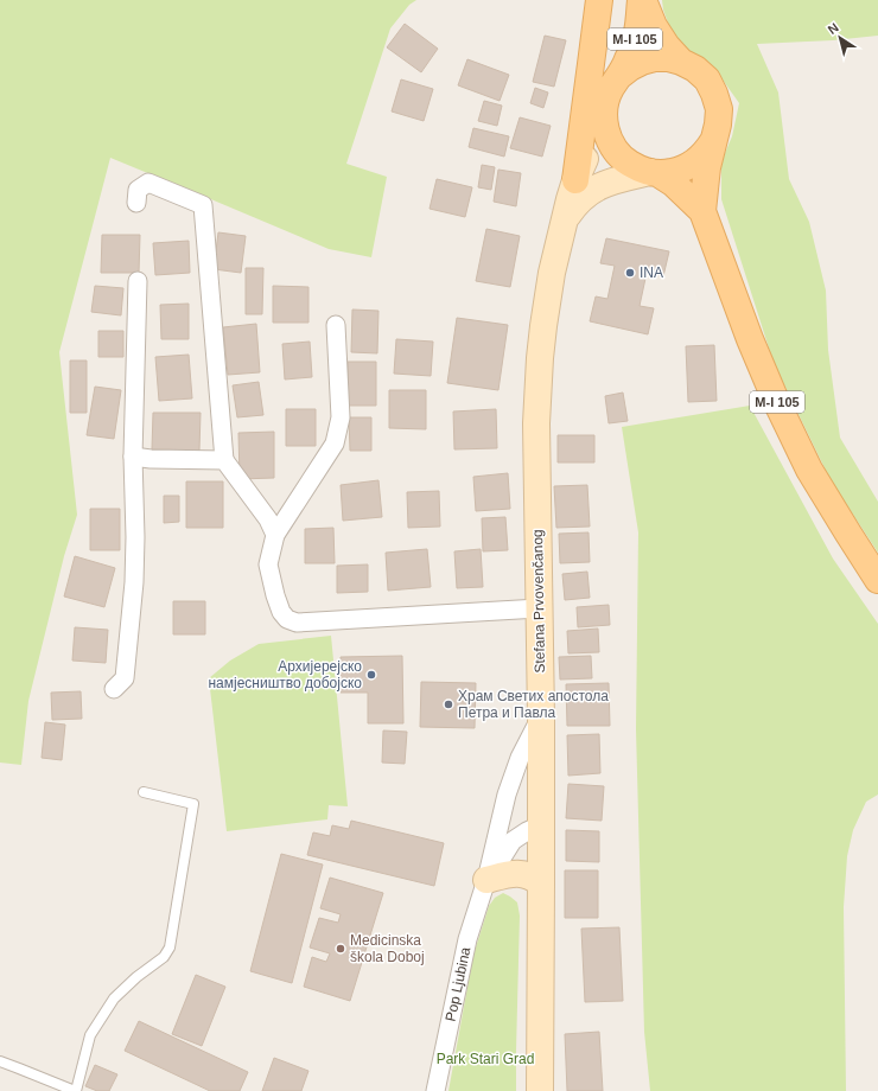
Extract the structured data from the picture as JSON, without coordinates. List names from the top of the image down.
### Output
{
  "streets": {
    "main road": ["M-I 105"],
    "street": ["Stefana Prvovenčanog", "Pop Ljubina"]
  },
  "parks": ["Park Stari Grad"],
  "places": [
    "INA",
    "Архијерејско намјесништво добојско",
    "Храм Светих апостола Петра и Павла",
    "Medicinska škola Doboj"
  ],
  "north": "top left"
}
